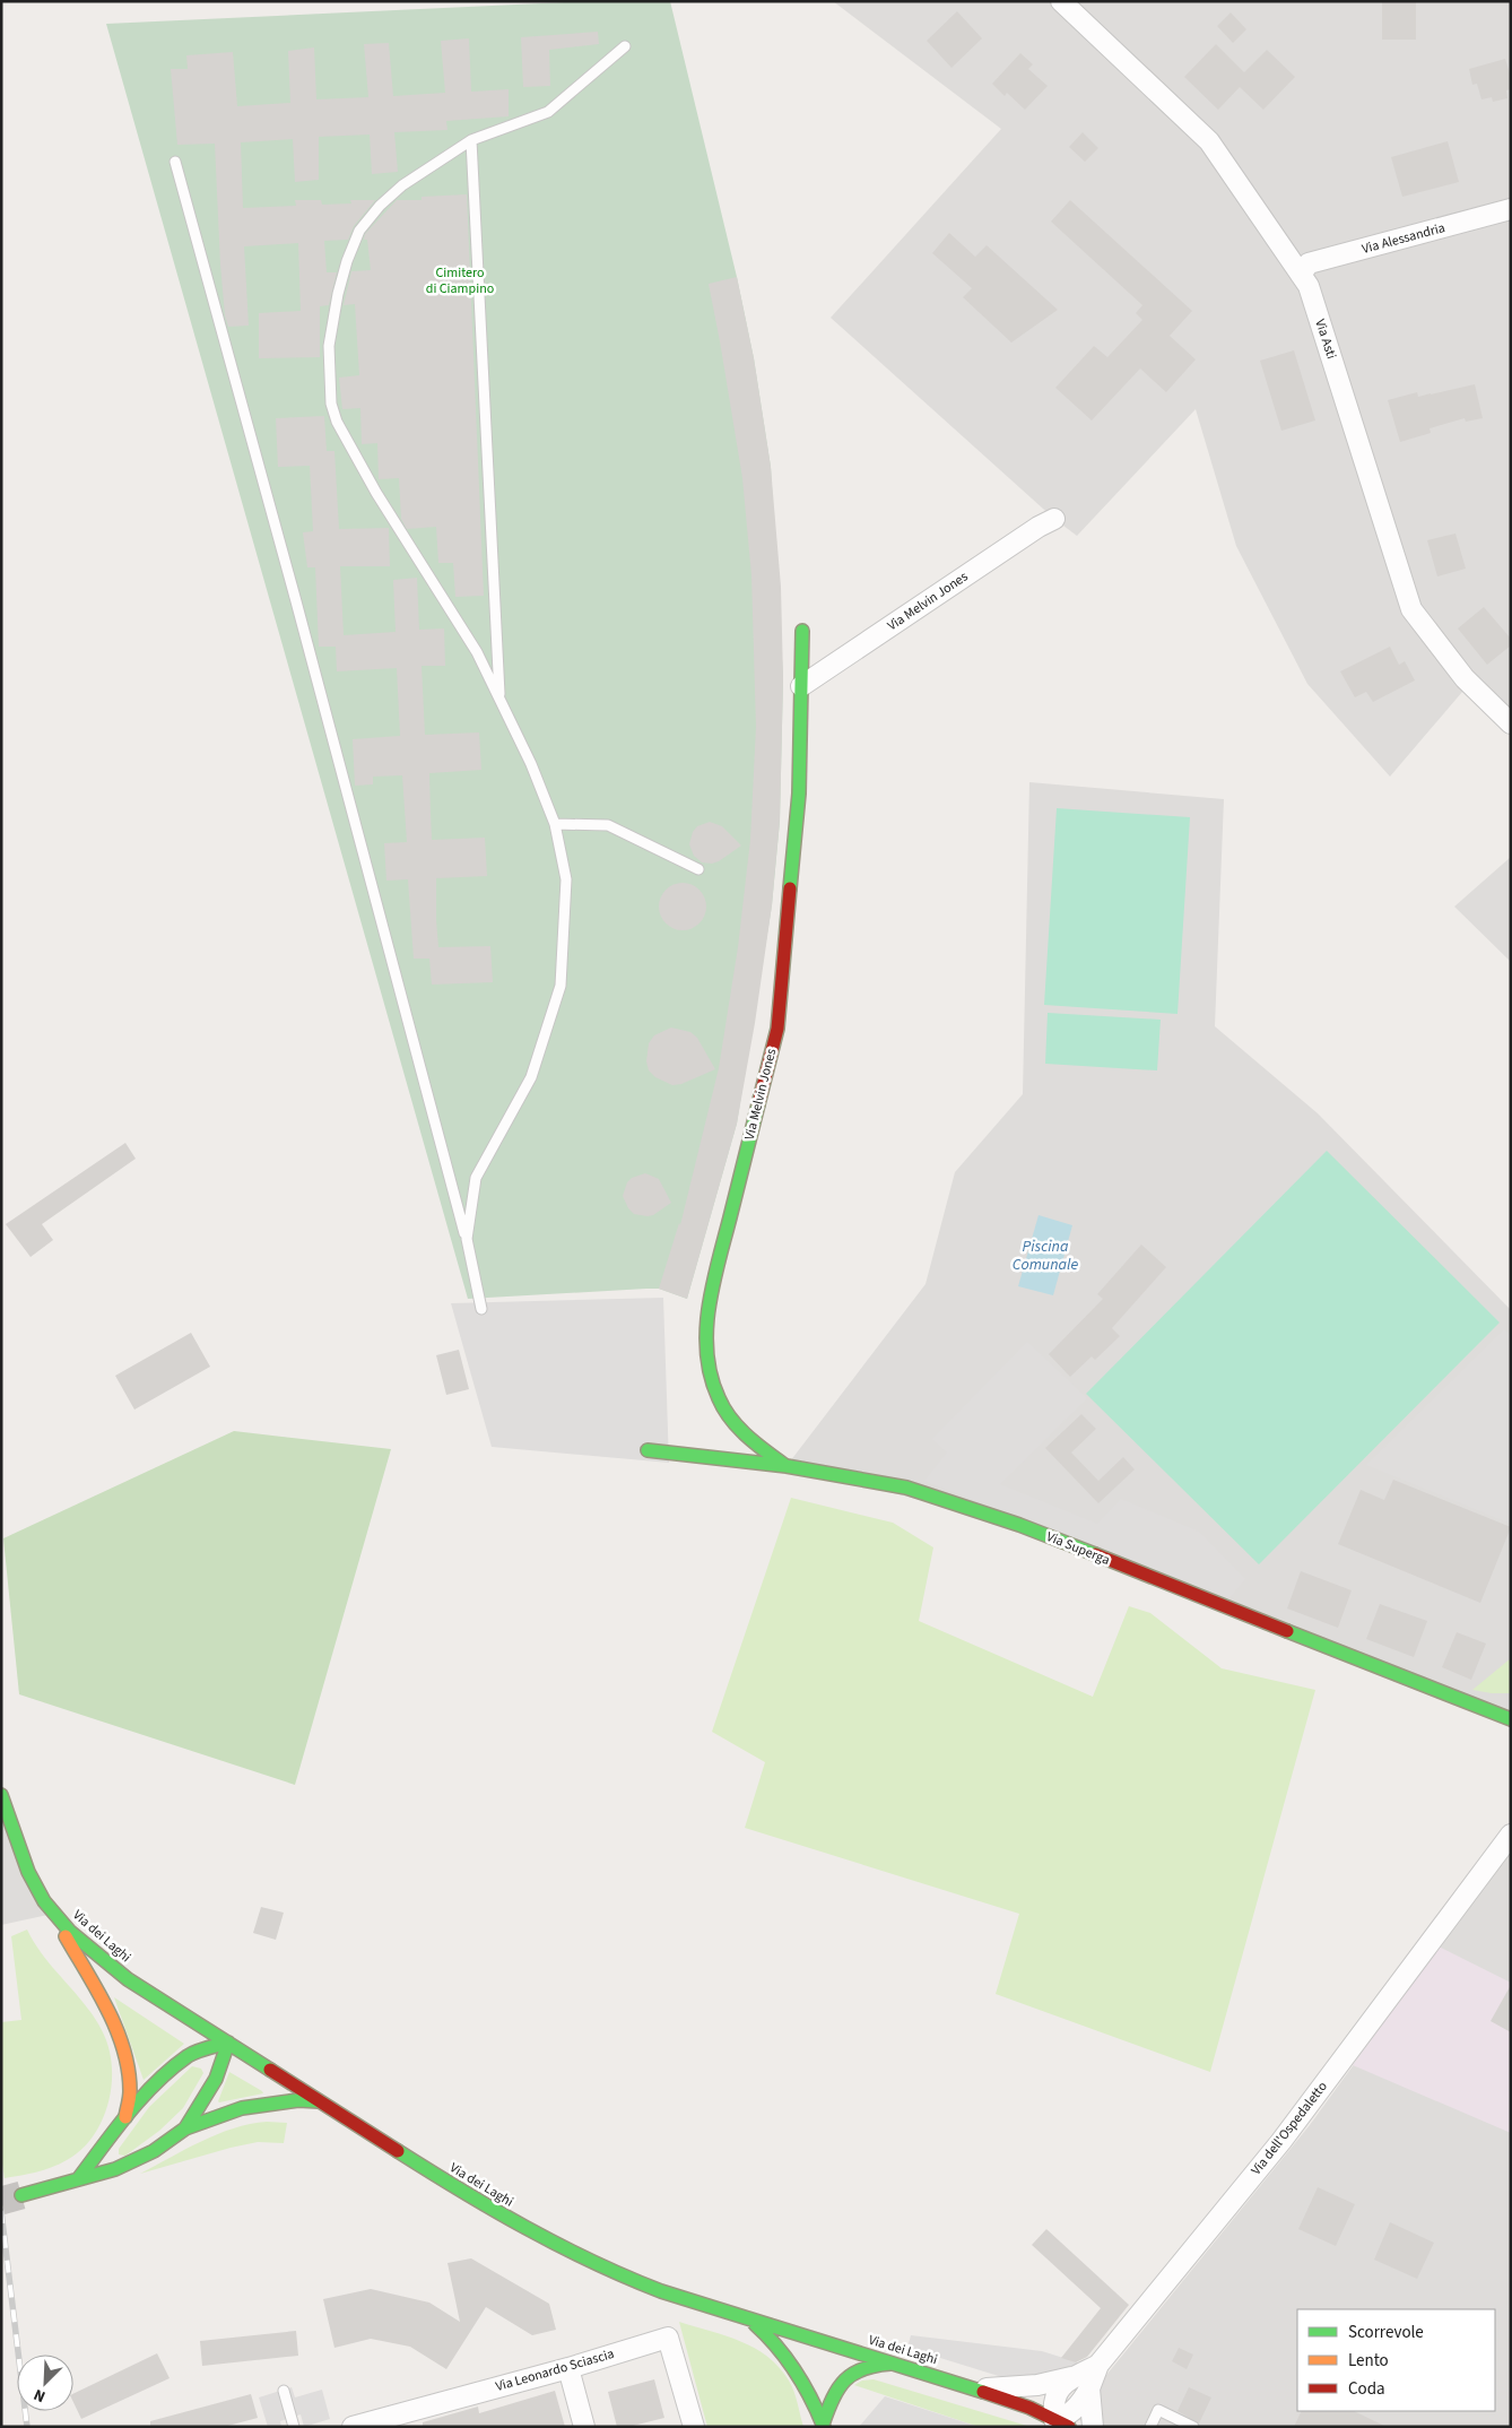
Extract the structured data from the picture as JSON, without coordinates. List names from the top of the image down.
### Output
{
  "streets": {
    "main road": ["Via Melvin Jones", "Via Superga", "Via dei Laghi"],
    "street": [
      "Via Alessandria",
      "Via Asti",
      "Via dell'Ospedaletto",
      "Via Leonardo Sciascia"
    ]
  },
  "crossings": [
    ["Via Alessandria", "Via Asti"],
    ["Via Melvin Jones", "Via Superga"]
  ],
  "water": ["Piscina Comunale"],
  "parks": ["Cimitero di Ciampino"],
  "legend": ["Scorrevole", "Lento", "Coda"],
  "north": "bottom left"
}
